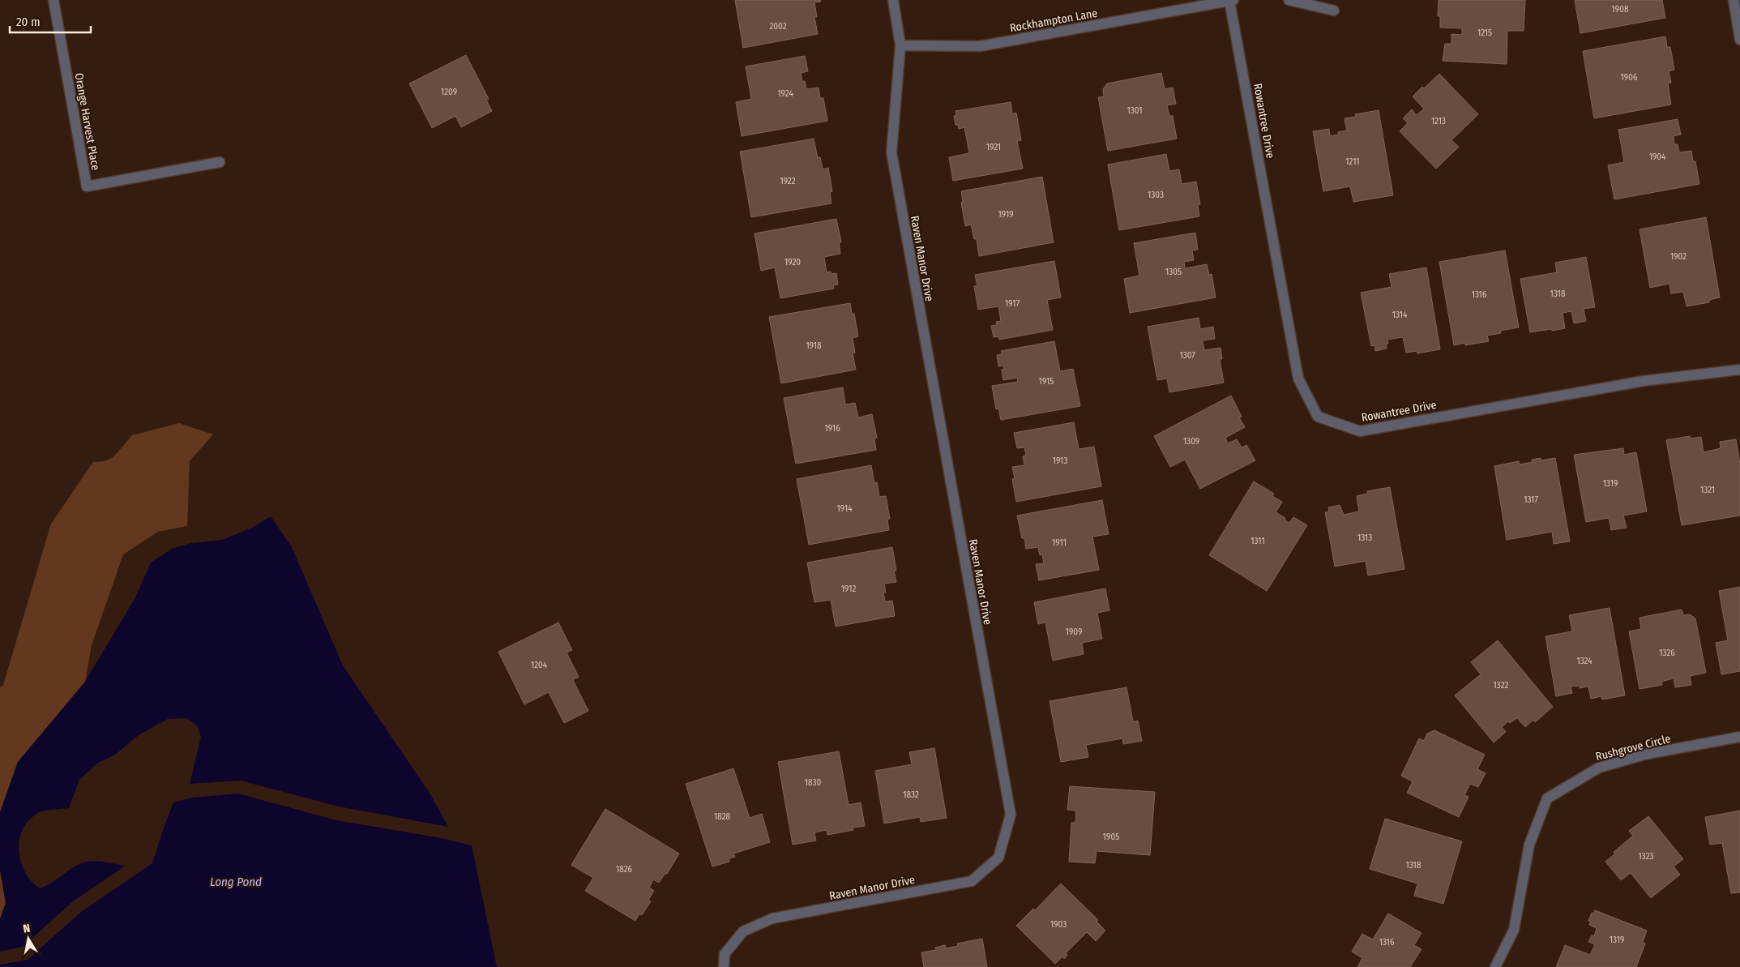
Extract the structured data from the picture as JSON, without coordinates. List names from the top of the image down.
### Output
{
  "streets": {
    "street": [
      "Rockhampton Lane",
      "Rowantree Drive",
      "Orange Harvest Place",
      "Raven Manor Drive",
      "Rushgrove Circle"
    ]
  },
  "crossings": [
    ["Rockhampton Lane", "Rowantree Drive"],
    ["Rockhampton Lane", "Raven Manor Drive"]
  ],
  "water": ["Long Pond"],
  "house_numbers": [
    "1908",
    "2002",
    "1215",
    "1906",
    "1209",
    "1924",
    "1301",
    "1213",
    "1921",
    "1904",
    "1211",
    "1922",
    "1303",
    "1919",
    "1902",
    "1920",
    "1305",
    "1318",
    "1316",
    "1917",
    "1314",
    "1918",
    "1307",
    "1915",
    "1916",
    "1309",
    "1913",
    "1319",
    "1321",
    "1317",
    "1914",
    "1313",
    "1311",
    "1911",
    "1912",
    "1909",
    "1326",
    "1324",
    "1204",
    "1322",
    "1830",
    "1832",
    "1828",
    "1905",
    "1323",
    "1318",
    "1826",
    "1903",
    "1319",
    "1316"
  ],
  "scale_bar": "20 m",
  "north": "top"
}
